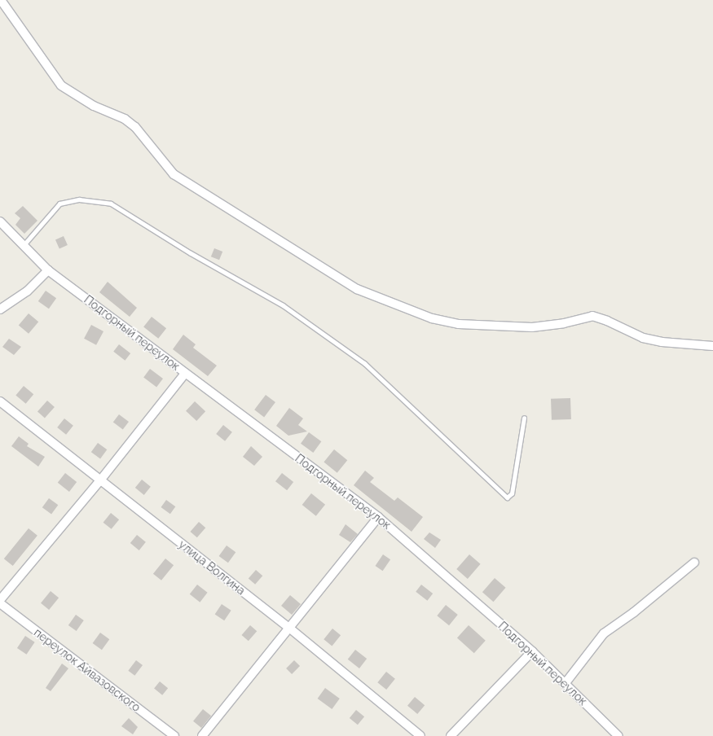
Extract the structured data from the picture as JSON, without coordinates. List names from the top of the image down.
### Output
{
  "streets": {
    "street": ["Подгорный переулок", "улица Волгина", "переулок Айвазовского"]
  }
}
